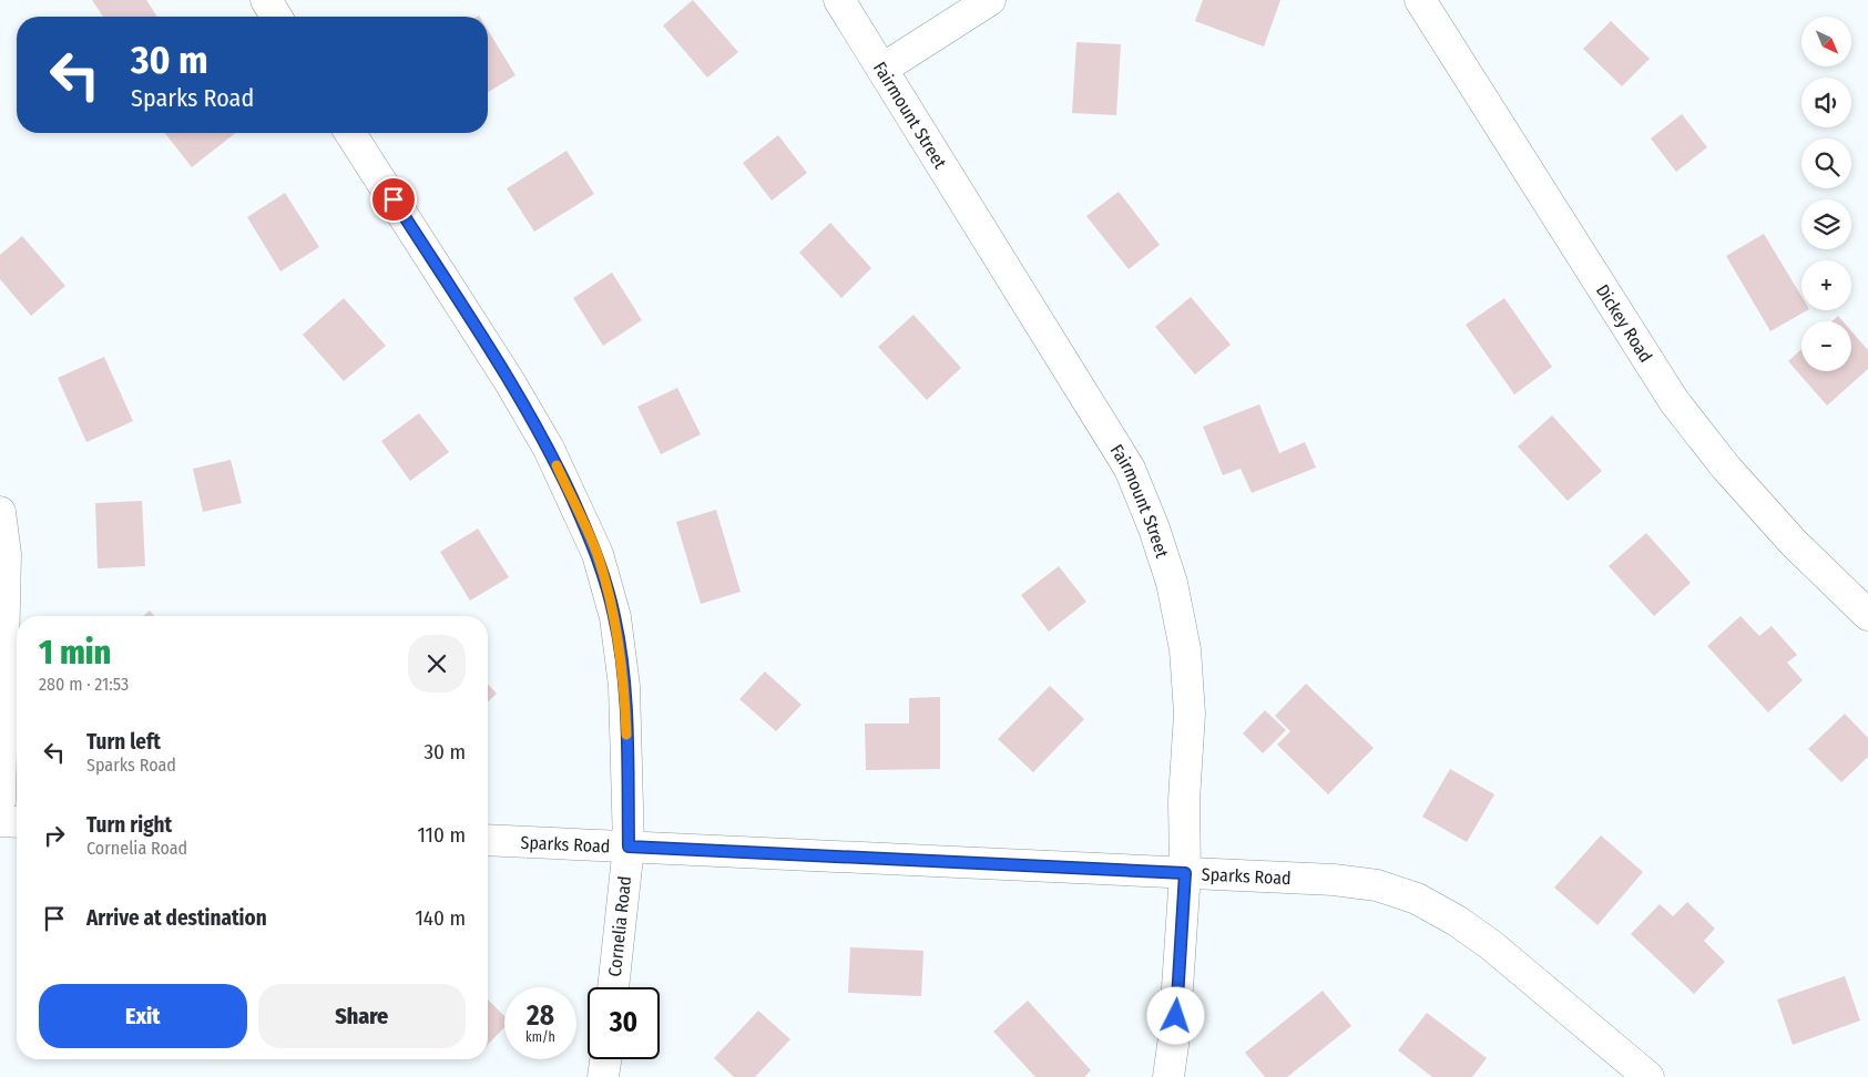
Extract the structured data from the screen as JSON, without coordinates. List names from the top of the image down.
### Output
{
  "streets": {
    "street": [
      "Fairmount Street",
      "Dickey Road",
      "Sparks Road",
      "Cornelia Road"
    ]
  },
  "crossings": [
    ["Fairmount Street", "Sparks Road"],
    ["Sparks Road", "Cornelia Road"]
  ],
  "north": "bottom right",
  "page": {
    "map_buttons": ["+", "−"],
    "turn": ["30 m", "Sparks Road"],
    "heading": ["1 min", "280 m · 21:53"],
    "list": [
      {
        "name": "Turn left",
        "note": "Sparks Road",
        "value": "30 m"
      },
      {
        "name": "Turn right",
        "note": "Cornelia Road",
        "value": "110 m"
      },
      {
        "name": "Arrive at destination",
        "value": "140 m"
      }
    ],
    "buttons": ["Exit", "Share"],
    "speed": "28 km/h",
    "limit": "30"
  }
}
